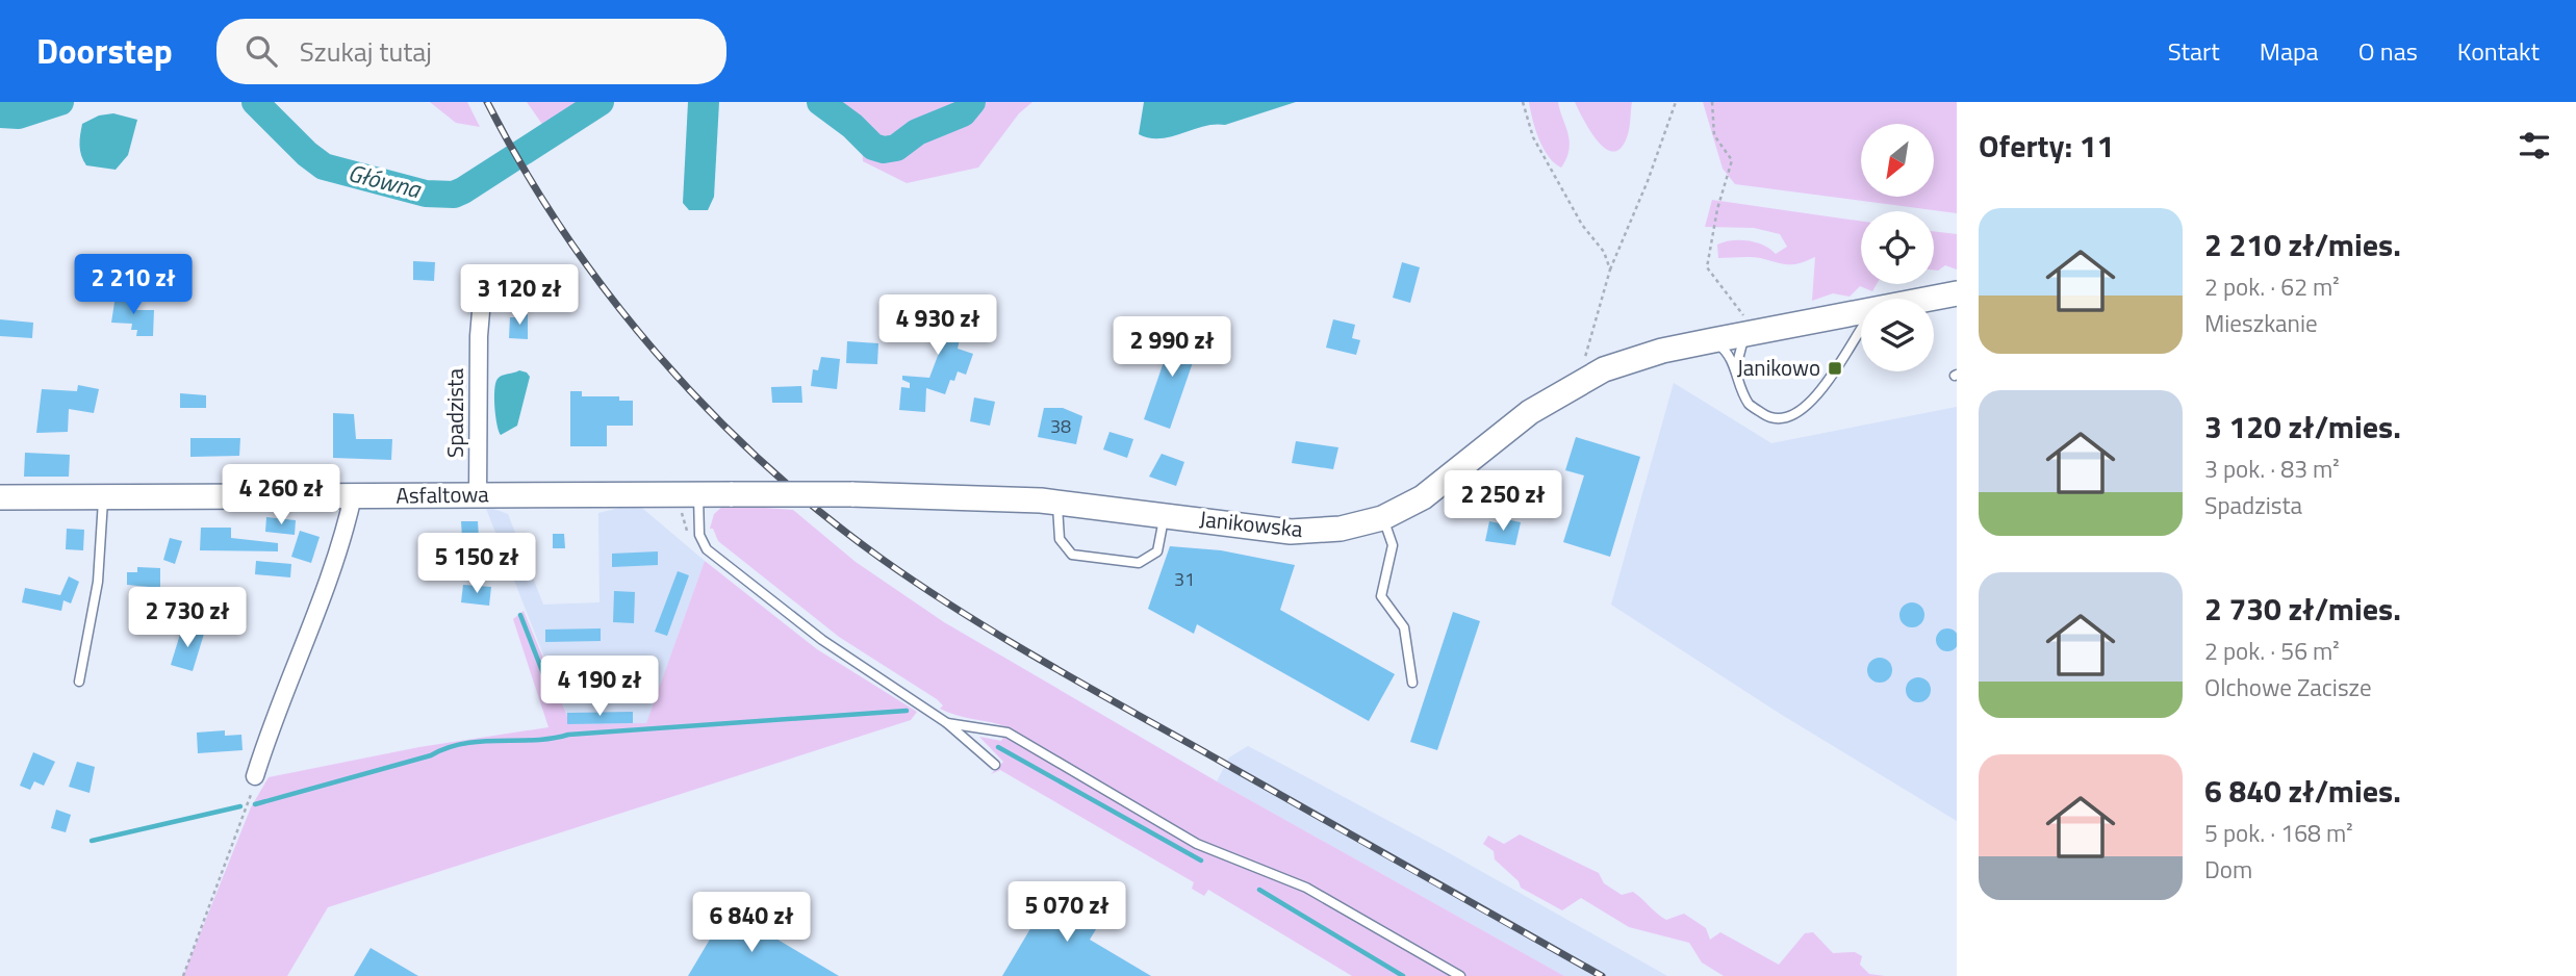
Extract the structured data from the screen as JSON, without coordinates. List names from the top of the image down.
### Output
{
  "streets": {
    "street": ["Spadzista", "Asfaltowa", "Janikowska"]
  },
  "crossings": [
    ["Spadzista", "Asfaltowa"],
    ["Asfaltowa", "Janikowska"]
  ],
  "water": ["Główna"],
  "places": {
    "transit": ["Janikowo"]
  },
  "house_numbers": ["38", "31"],
  "north": "bottom left",
  "page": {
    "header": "Doorstep",
    "search": "Szukaj tutaj",
    "nav": [
      "Start",
      "Mapa",
      "O nas",
      "Kontakt"
    ],
    "heading": "Oferty: 11",
    "list": [
      {
        "name": "2 210 zł/mies.",
        "note": "2 pok. · 62 m² · Mieszkanie"
      },
      {
        "name": "3 120 zł/mies.",
        "note": "3 pok. · 83 m² · Spadzista"
      },
      {
        "name": "2 730 zł/mies.",
        "note": "2 pok. · 56 m² · Olchowe Zacisze"
      },
      {
        "name": "6 840 zł/mies.",
        "note": "5 pok. · 168 m² · Dom"
      }
    ],
    "price": [
      "2 210 zł",
      "3 120 zł",
      "4 930 zł",
      "2 990 zł",
      "4 260 zł",
      "2 250 zł",
      "5 150 zł",
      "2 730 zł",
      "4 190 zł",
      "5 070 zł",
      "6 840 zł"
    ]
  }
}
